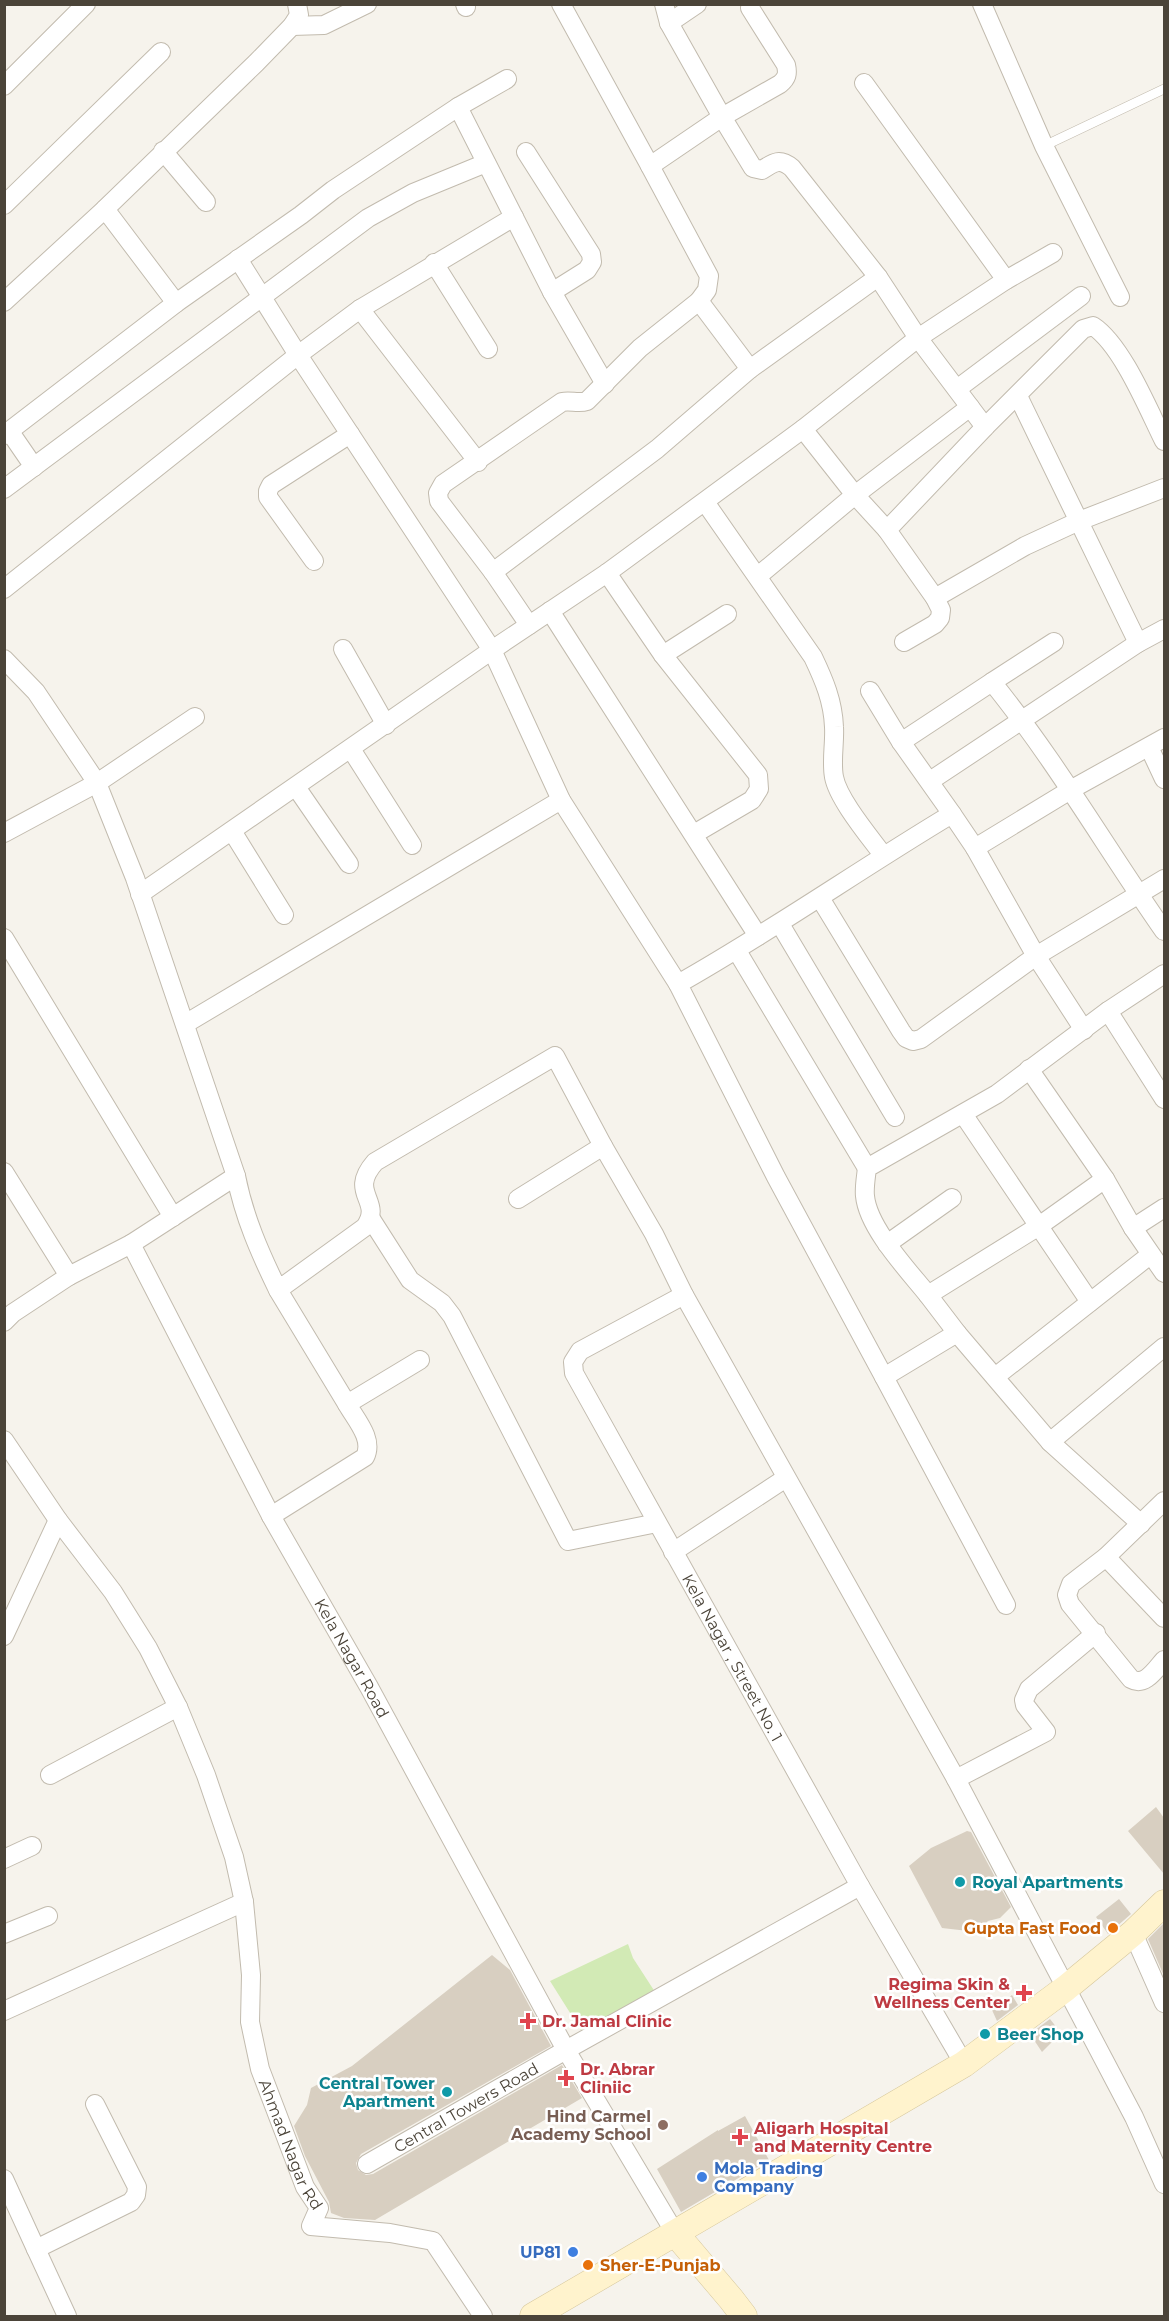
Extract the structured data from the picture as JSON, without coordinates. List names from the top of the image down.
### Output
{
  "streets": {
    "street": [
      "Kela Nagar Road",
      "Kela Nagar , Street No. 1",
      "Central Towers Road",
      "Ahmad Nagar Rd"
    ]
  },
  "crossings": [
    ["Kela Nagar Road", "Central Towers Road"],
    ["Kela Nagar , Street No. 1", "Central Towers Road"]
  ],
  "places": {
    "other": [
      "Royal Apartments",
      "Gupta Fast Food",
      "Beer Shop",
      "Central Tower Apartment",
      "Hind Carmel Academy School",
      "Mola Trading Company",
      "UP81",
      "Sher-E-Punjab"
    ],
    "health": [
      "Regima Skin & Wellness Center",
      "Dr. Jamal Clinic",
      "Dr. Abrar Cliniic",
      "Aligarh Hospital and Maternity Centre"
    ]
  }
}
